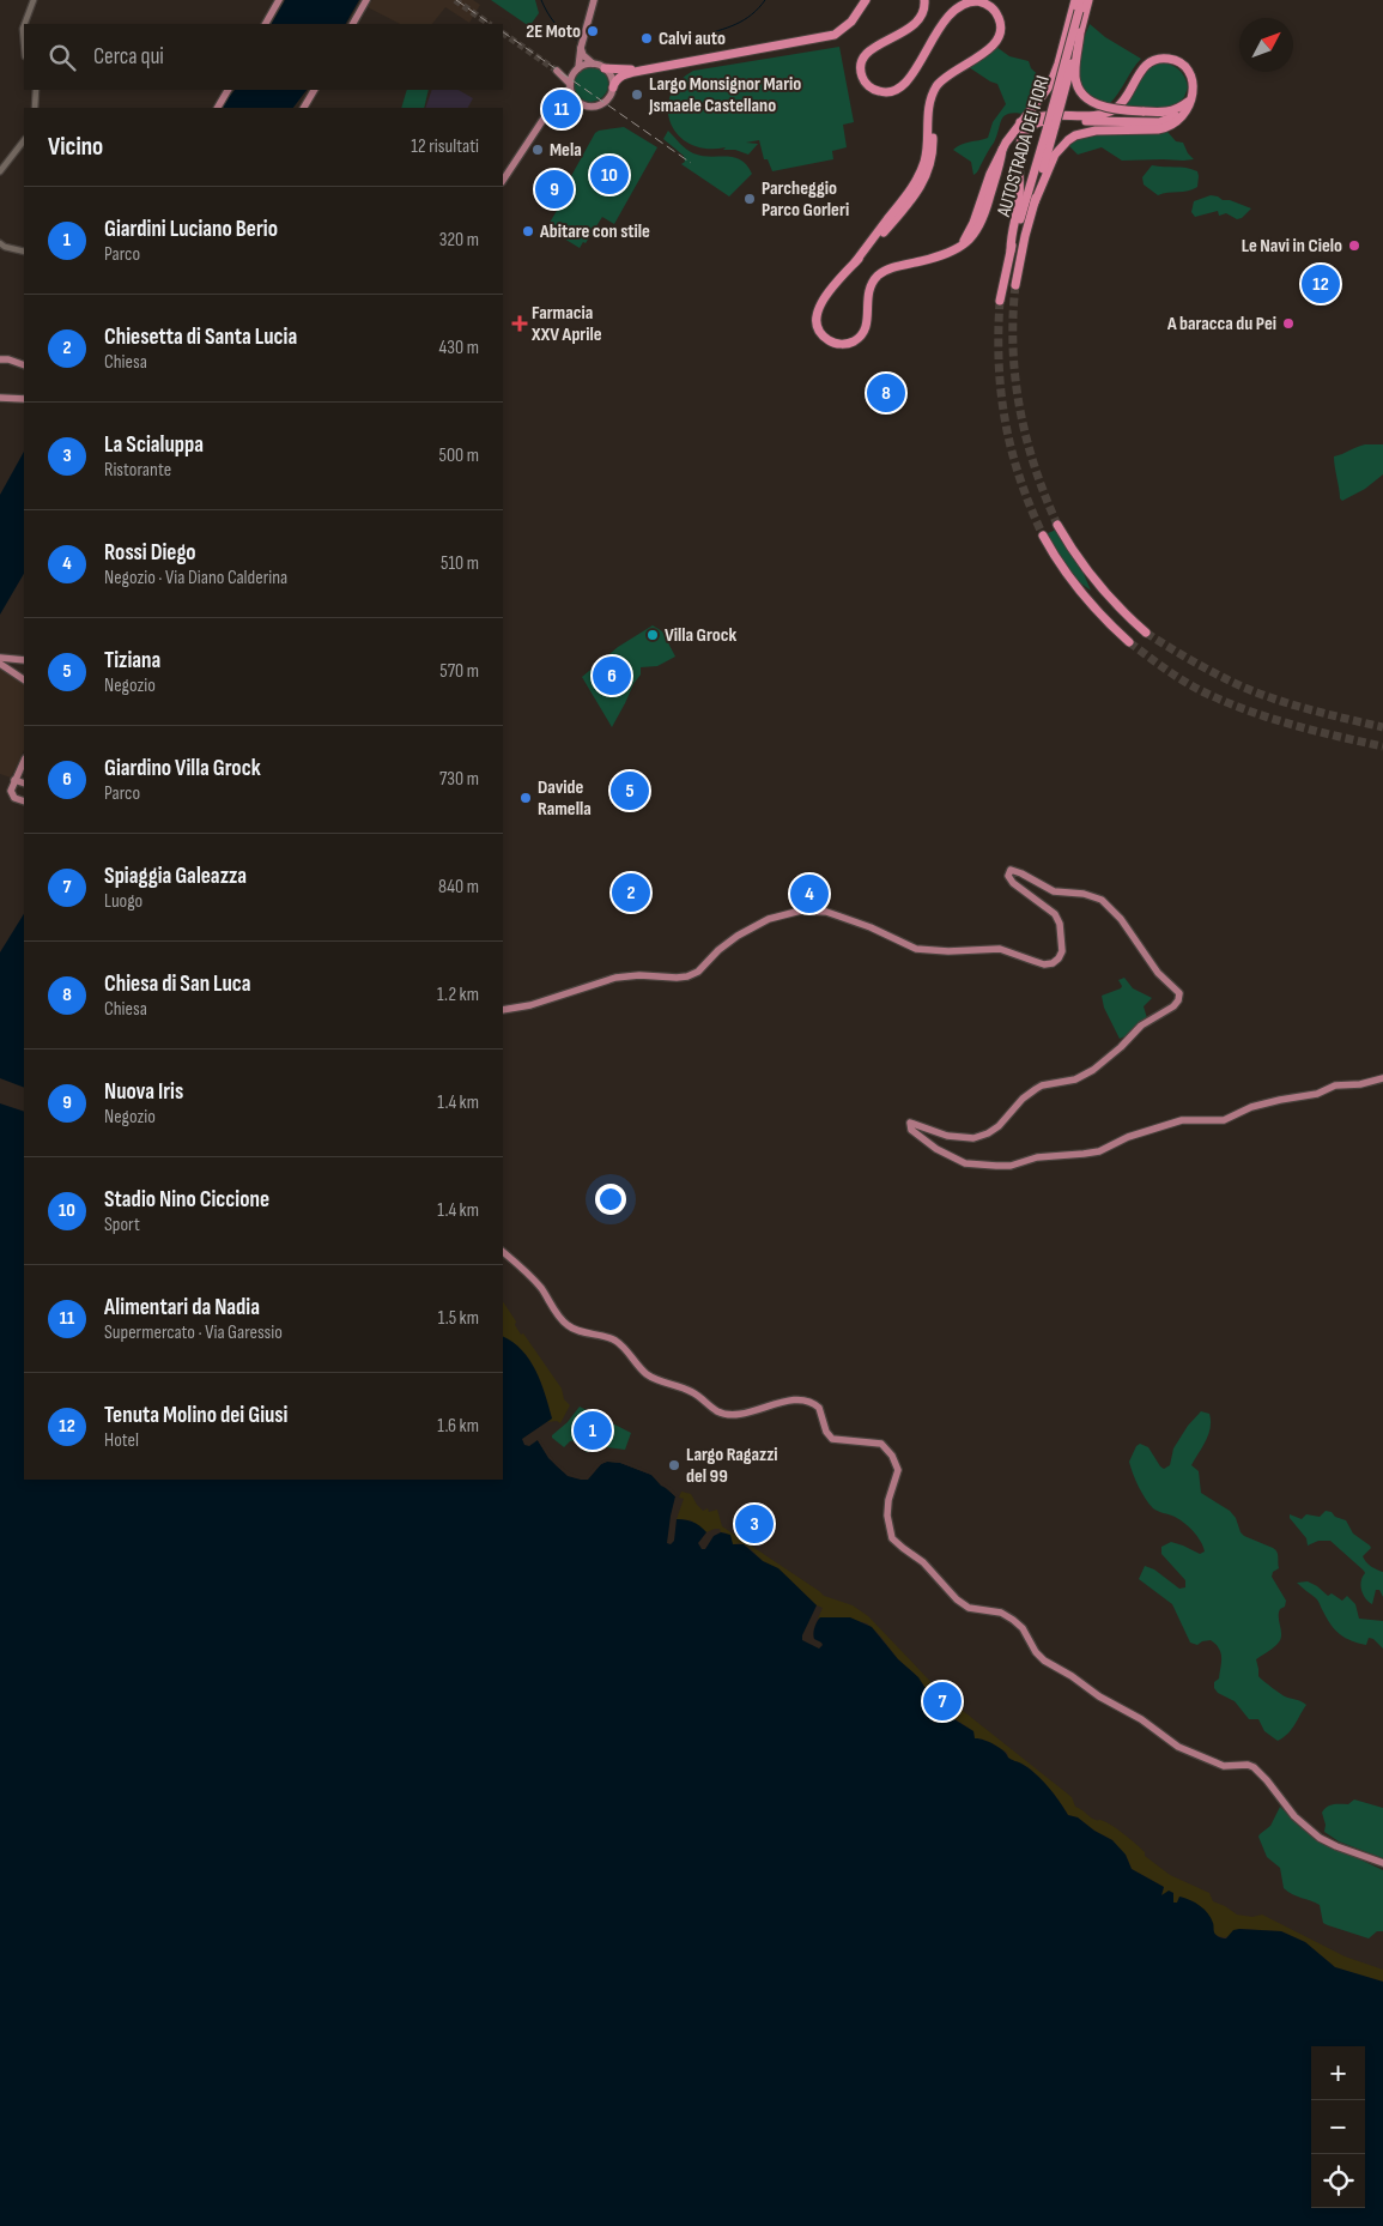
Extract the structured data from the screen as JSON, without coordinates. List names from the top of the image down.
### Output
{
  "streets": {
    "highway": ["AUTOSTRADA DEI FIORI"]
  },
  "places": {
    "other": [
      "2E Moto",
      "Calvi auto",
      "Largo Monsignor Mario Jsmaele Castellano",
      "Mela",
      "Parcheggio Parco Gorleri",
      "Abitare con stile",
      "Le Navi in Cielo",
      "A baracca du Pei",
      "Villa Grock",
      "Davide Ramella",
      "Largo Ragazzi del 99"
    ],
    "health": ["Farmacia XXV Aprile"]
  },
  "north": "top right",
  "page": {
    "search": "Cerca qui",
    "pins": [
      "11",
      "10",
      "9",
      "12",
      "8",
      "6",
      "5",
      "2",
      "4",
      "1",
      "3",
      "7"
    ],
    "heading": ["Vicino", "12 risultati"],
    "list": [
      {
        "mark": "1",
        "name": "Giardini Luciano Berio",
        "note": "Parco",
        "value": "320 m"
      },
      {
        "mark": "2",
        "name": "Chiesetta di Santa Lucia",
        "note": "Chiesa",
        "value": "430 m"
      },
      {
        "mark": "3",
        "name": "La Scialuppa",
        "note": "Ristorante",
        "value": "500 m"
      },
      {
        "mark": "4",
        "name": "Rossi Diego",
        "note": "Negozio · Via Diano Calderina",
        "value": "510 m"
      },
      {
        "mark": "5",
        "name": "Tiziana",
        "note": "Negozio",
        "value": "570 m"
      },
      {
        "mark": "6",
        "name": "Giardino Villa Grock",
        "note": "Parco",
        "value": "730 m"
      },
      {
        "mark": "7",
        "name": "Spiaggia Galeazza",
        "note": "Luogo",
        "value": "840 m"
      },
      {
        "mark": "8",
        "name": "Chiesa di San Luca",
        "note": "Chiesa",
        "value": "1.2 km"
      },
      {
        "mark": "9",
        "name": "Nuova Iris",
        "note": "Negozio",
        "value": "1.4 km"
      },
      {
        "mark": "10",
        "name": "Stadio Nino Ciccione",
        "note": "Sport",
        "value": "1.4 km"
      },
      {
        "mark": "11",
        "name": "Alimentari da Nadia",
        "note": "Supermercato · Via Garessio",
        "value": "1.5 km"
      },
      {
        "mark": "12",
        "name": "Tenuta Molino dei Giusi",
        "note": "Hotel",
        "value": "1.6 km"
      }
    ],
    "map_buttons": ["+", "−"]
  }
}
